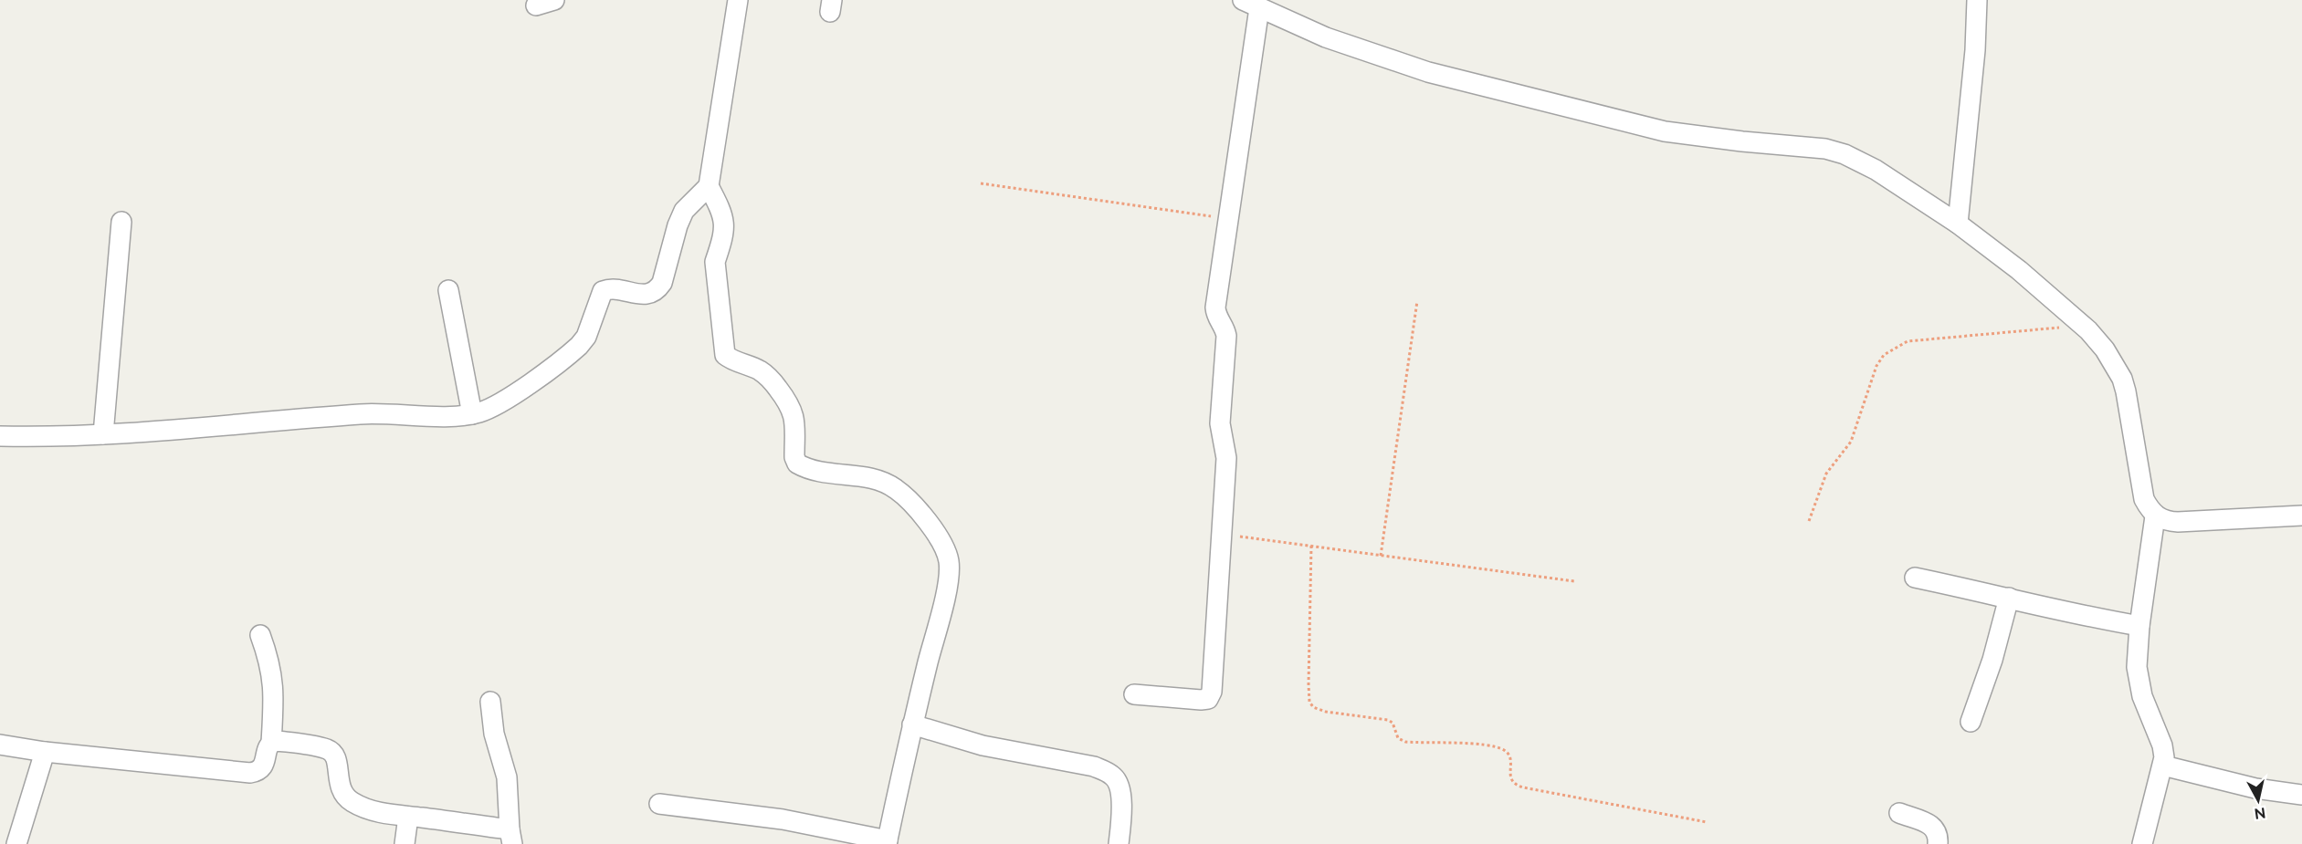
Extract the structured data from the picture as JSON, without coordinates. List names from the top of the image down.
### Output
{
  "north": "bottom"
}
